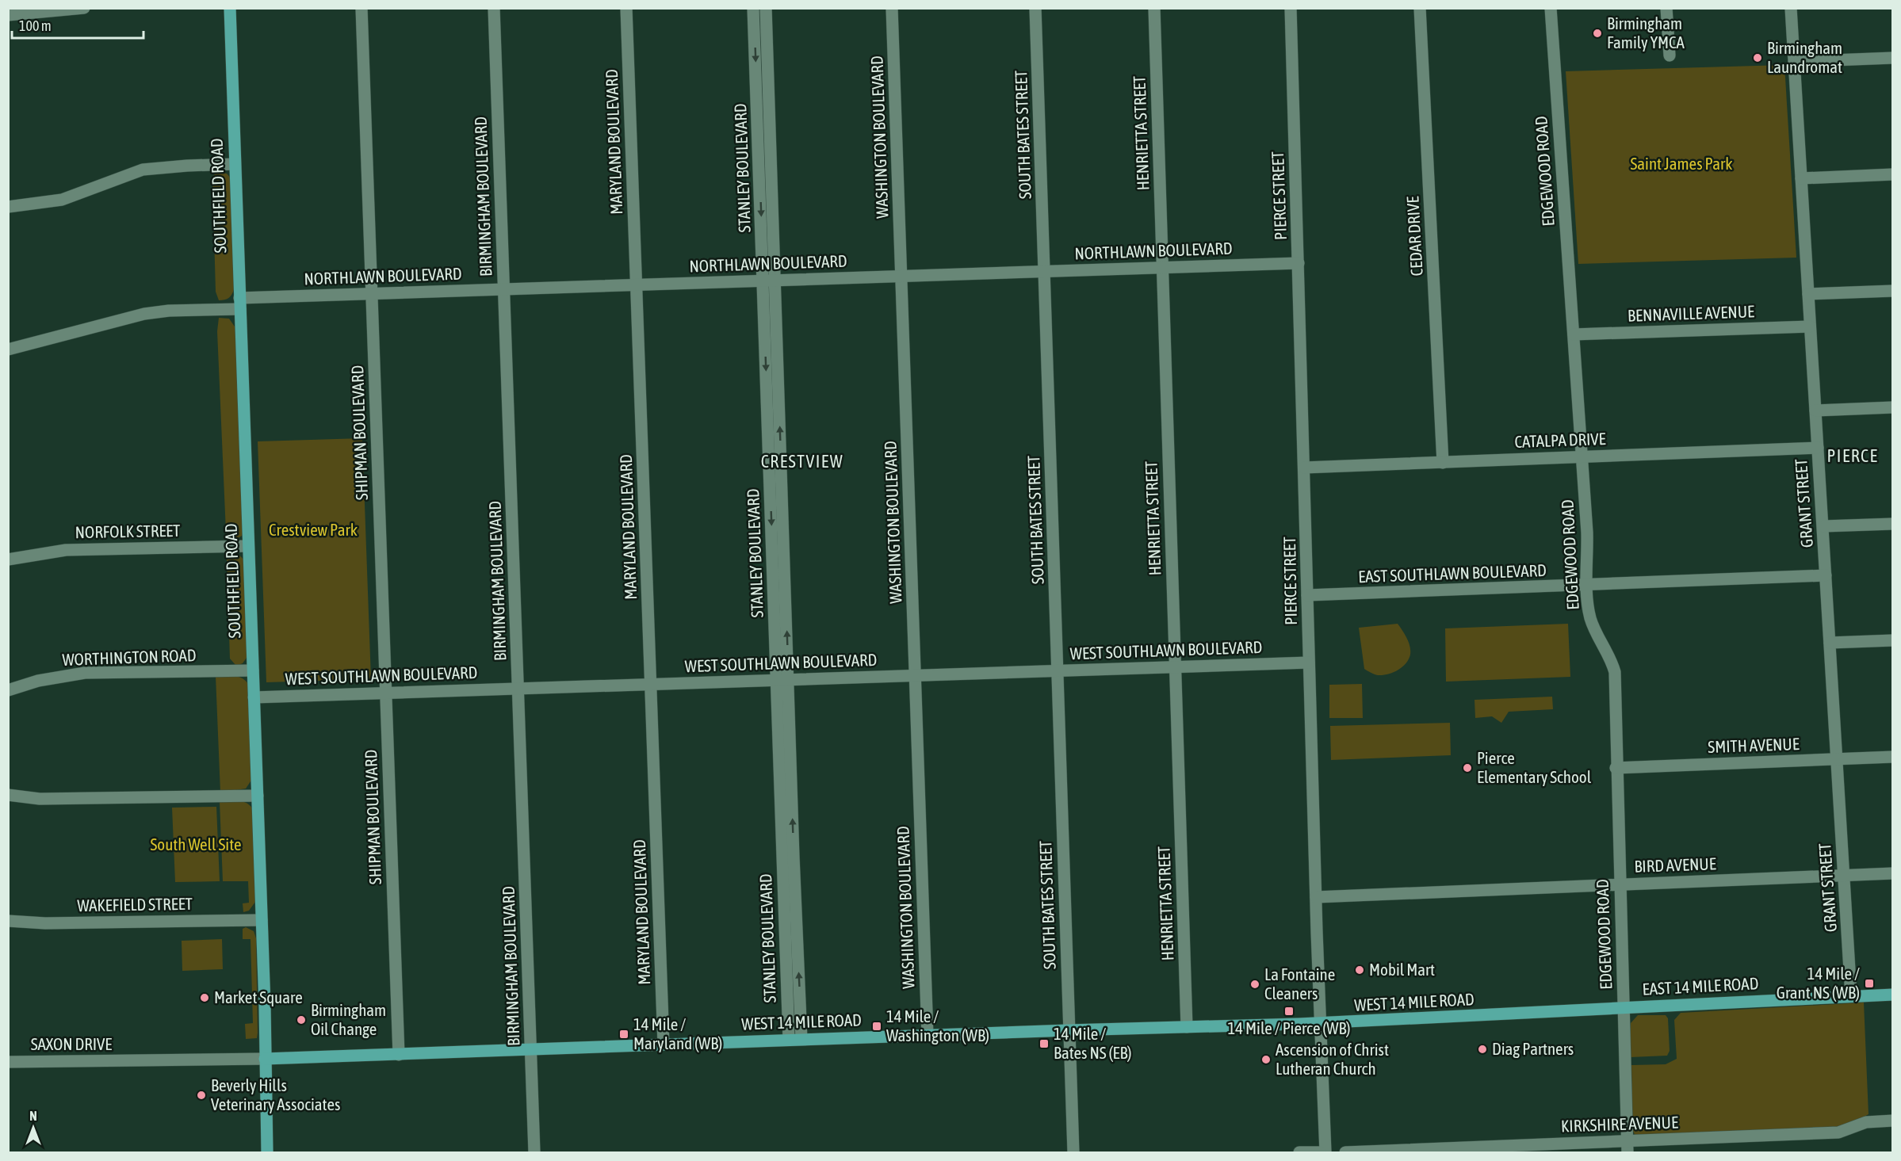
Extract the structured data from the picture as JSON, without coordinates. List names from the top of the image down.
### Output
{
  "streets": {
    "main road": ["SOUTHFIELD ROAD", "EAST 14 MILE ROAD", "WEST 14 MILE ROAD"],
    "street": [
      "HENRIETTA STREET",
      "SOUTH BATES STREET",
      "WASHINGTON BOULEVARD",
      "MARYLAND BOULEVARD",
      "STANLEY BOULEVARD",
      "EDGEWOOD ROAD",
      "PIERCE STREET",
      "BIRMINGHAM BOULEVARD",
      "CEDAR DRIVE",
      "NORTHLAWN BOULEVARD",
      "BENNAVILLE AVENUE",
      "SHIPMAN BOULEVARD",
      "CATALPA DRIVE",
      "GRANT STREET",
      "NORFOLK STREET",
      "EAST SOUTHLAWN BOULEVARD",
      "WEST SOUTHLAWN BOULEVARD",
      "WORTHINGTON ROAD",
      "SMITH AVENUE",
      "BIRD AVENUE",
      "WAKEFIELD STREET",
      "SAXON DRIVE",
      "KIRKSHIRE AVENUE"
    ]
  },
  "crossings": [
    ["HENRIETTA STREET", "NORTHLAWN BOULEVARD"],
    ["HENRIETTA STREET", "WEST SOUTHLAWN BOULEVARD"],
    ["HENRIETTA STREET", "WEST 14 MILE ROAD"],
    ["SOUTH BATES STREET", "NORTHLAWN BOULEVARD"],
    ["SOUTH BATES STREET", "WEST SOUTHLAWN BOULEVARD"],
    ["SOUTH BATES STREET", "WEST 14 MILE ROAD"],
    ["WASHINGTON BOULEVARD", "NORTHLAWN BOULEVARD"],
    ["WASHINGTON BOULEVARD", "WEST SOUTHLAWN BOULEVARD"],
    ["WASHINGTON BOULEVARD", "WEST 14 MILE ROAD"],
    ["MARYLAND BOULEVARD", "NORTHLAWN BOULEVARD"],
    ["MARYLAND BOULEVARD", "WEST SOUTHLAWN BOULEVARD"],
    ["MARYLAND BOULEVARD", "WEST 14 MILE ROAD"],
    ["STANLEY BOULEVARD", "NORTHLAWN BOULEVARD"],
    ["STANLEY BOULEVARD", "WEST SOUTHLAWN BOULEVARD"],
    ["STANLEY BOULEVARD", "WEST 14 MILE ROAD"],
    ["EDGEWOOD ROAD", "BENNAVILLE AVENUE"],
    ["EDGEWOOD ROAD", "CATALPA DRIVE"],
    ["EDGEWOOD ROAD", "EAST SOUTHLAWN BOULEVARD"],
    ["EDGEWOOD ROAD", "SMITH AVENUE"],
    ["EDGEWOOD ROAD", "BIRD AVENUE"],
    ["EDGEWOOD ROAD", "EAST 14 MILE ROAD"],
    ["EDGEWOOD ROAD", "WEST 14 MILE ROAD"],
    ["EDGEWOOD ROAD", "KIRKSHIRE AVENUE"],
    ["SOUTHFIELD ROAD", "NORTHLAWN BOULEVARD"],
    ["SOUTHFIELD ROAD", "NORFOLK STREET"],
    ["SOUTHFIELD ROAD", "WEST SOUTHLAWN BOULEVARD"],
    ["SOUTHFIELD ROAD", "WORTHINGTON ROAD"],
    ["SOUTHFIELD ROAD", "WAKEFIELD STREET"],
    ["SOUTHFIELD ROAD", "WEST 14 MILE ROAD"],
    ["SOUTHFIELD ROAD", "SAXON DRIVE"],
    ["PIERCE STREET", "NORTHLAWN BOULEVARD"],
    ["PIERCE STREET", "CATALPA DRIVE"],
    ["PIERCE STREET", "EAST SOUTHLAWN BOULEVARD"],
    ["PIERCE STREET", "WEST SOUTHLAWN BOULEVARD"],
    ["PIERCE STREET", "BIRD AVENUE"],
    ["PIERCE STREET", "WEST 14 MILE ROAD"],
    ["BIRMINGHAM BOULEVARD", "NORTHLAWN BOULEVARD"],
    ["BIRMINGHAM BOULEVARD", "WEST SOUTHLAWN BOULEVARD"],
    ["BIRMINGHAM BOULEVARD", "WEST 14 MILE ROAD"],
    ["CEDAR DRIVE", "CATALPA DRIVE"],
    ["NORTHLAWN BOULEVARD", "SHIPMAN BOULEVARD"],
    ["BENNAVILLE AVENUE", "GRANT STREET"],
    ["SHIPMAN BOULEVARD", "WEST SOUTHLAWN BOULEVARD"],
    ["SHIPMAN BOULEVARD", "WEST 14 MILE ROAD"],
    ["CATALPA DRIVE", "GRANT STREET"],
    ["GRANT STREET", "EAST SOUTHLAWN BOULEVARD"],
    ["GRANT STREET", "SMITH AVENUE"],
    ["GRANT STREET", "BIRD AVENUE"],
    ["GRANT STREET", "EAST 14 MILE ROAD"],
    ["EAST 14 MILE ROAD", "WEST 14 MILE ROAD"],
    ["WEST 14 MILE ROAD", "SAXON DRIVE"]
  ],
  "districts": ["PIERCE", "CRESTVIEW"],
  "parks": ["Saint James Park", "Crestview Park", "South Well Site"],
  "places": {
    "other": [
      "Birmingham Family YMCA",
      "Birmingham Laundromat",
      "Pierce Elementary School",
      "Mobil Mart",
      "La Fontaine Cleaners",
      "Market Square",
      "Birmingham Oil Change",
      "Diag Partners",
      "Ascension of Christ Lutheran Church",
      "Beverly Hills Veterinary Associates"
    ],
    "transit": [
      "14 Mile / Grant NS (WB)",
      "14 Mile / Pierce (WB)",
      "14 Mile / Washington (WB)",
      "14 Mile / Maryland (WB)",
      "14 Mile / Bates NS (EB)"
    ]
  },
  "scale_bar": "100 m",
  "north": "top"
}
